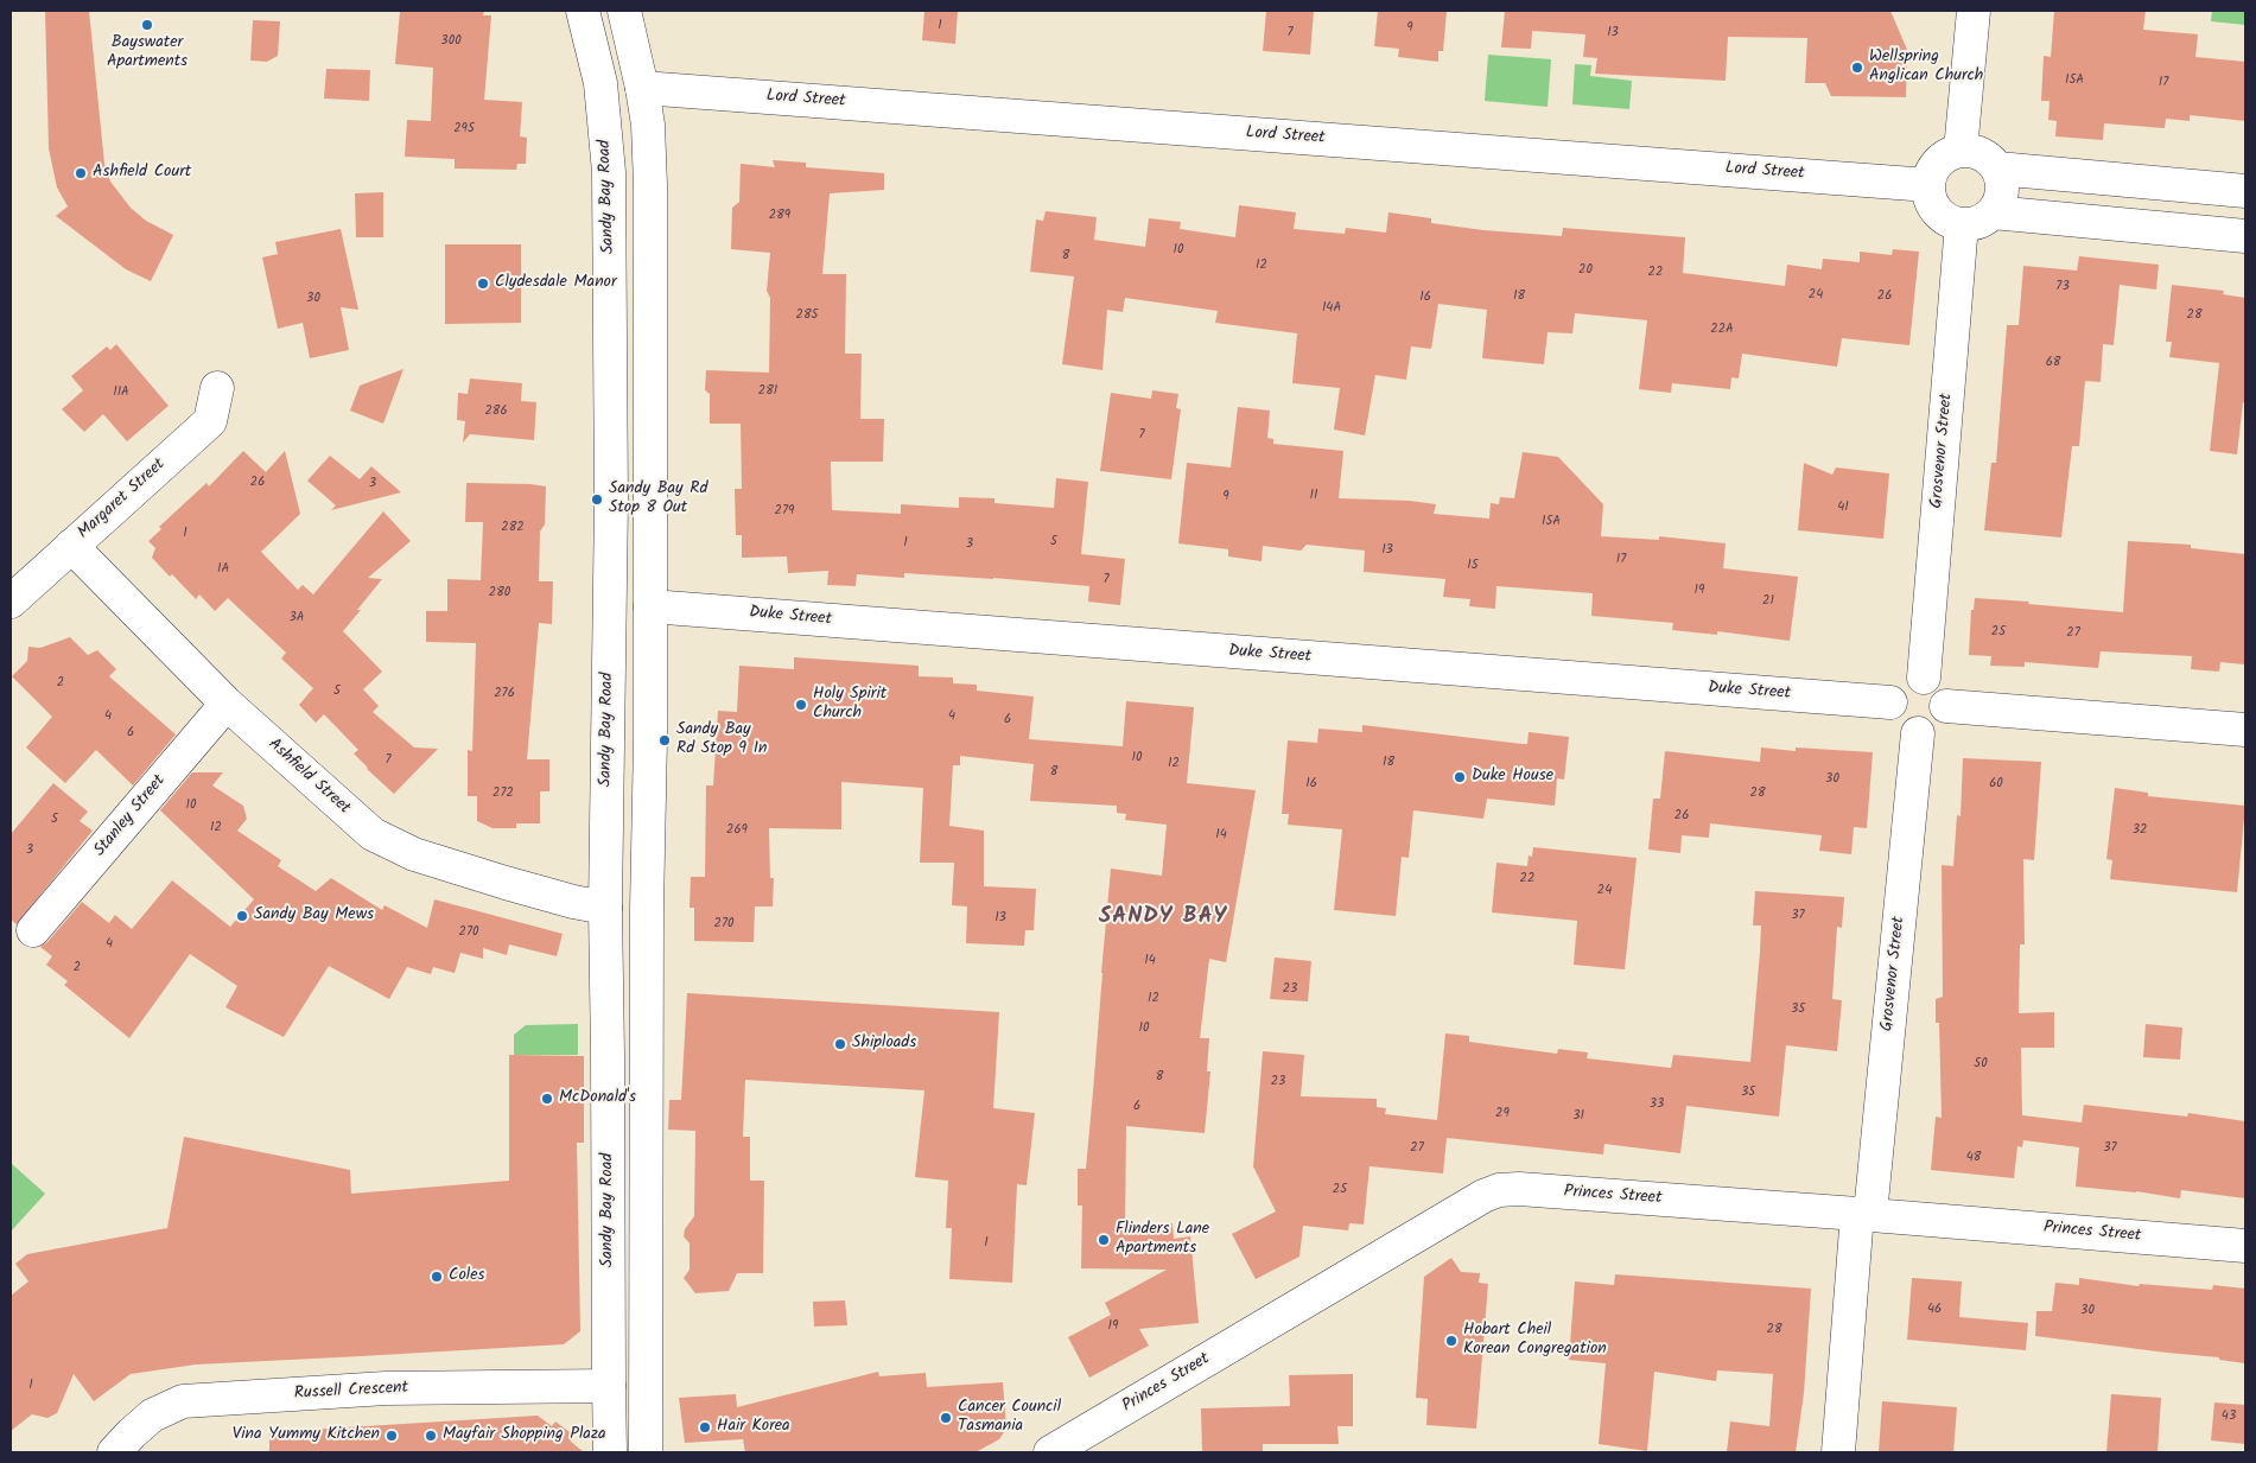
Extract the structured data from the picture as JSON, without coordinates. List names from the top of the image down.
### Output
{
  "streets": {
    "street": [
      "Lord Street",
      "Sandy Bay Road",
      "Grosvenor Street",
      "Margaret Street",
      "Duke Street",
      "Ashfield Street",
      "Stanley Street",
      "Princes Street",
      "Russell Crescent"
    ]
  },
  "crossings": [
    ["Lord Street", "Sandy Bay Road"],
    ["Lord Street", "Grosvenor Street"],
    ["Sandy Bay Road", "Duke Street"],
    ["Sandy Bay Road", "Ashfield Street"],
    ["Sandy Bay Road", "Russell Crescent"],
    ["Grosvenor Street", "Duke Street"],
    ["Grosvenor Street", "Princes Street"],
    ["Margaret Street", "Ashfield Street"],
    ["Ashfield Street", "Stanley Street"]
  ],
  "districts": ["SANDY BAY"],
  "places": [
    "Bayswater Apartments",
    "Wellspring Anglican Church",
    "Ashfield Court",
    "Clydesdale Manor",
    "Sandy Bay Rd Stop 8 Out",
    "Holy Spirit Church",
    "Sandy Bay Rd Stop 9 In",
    "Duke House",
    "Sandy Bay Mews",
    "Shiploads",
    "McDonald's",
    "Flinders Lane Apartments",
    "Coles",
    "Hobart Cheil Korean Congregation",
    "Cancer Council Tasmania",
    "Hair Korea",
    "Vina Yummy Kitchen",
    "Mayfair Shopping Plaza"
  ],
  "house_numbers": [
    "1",
    "9",
    "7",
    "13",
    "300",
    "15A",
    "17",
    "295",
    "289",
    "10",
    "8",
    "12",
    "20",
    "22",
    "73",
    "24",
    "18",
    "26",
    "16",
    "30",
    "14A",
    "285",
    "28",
    "22A",
    "68",
    "281",
    "11A",
    "286",
    "7",
    "26",
    "3",
    "11",
    "9",
    "41",
    "279",
    "15A",
    "282",
    "1",
    "5",
    "1",
    "3",
    "13",
    "17",
    "15",
    "1A",
    "7",
    "19",
    "280",
    "21",
    "3A",
    "25",
    "27",
    "2",
    "5",
    "276",
    "4",
    "4",
    "6",
    "6",
    "10",
    "7",
    "18",
    "12",
    "8",
    "30",
    "16",
    "60",
    "272",
    "28",
    "10",
    "26",
    "5",
    "12",
    "269",
    "32",
    "14",
    "3",
    "22",
    "24",
    "37",
    "13",
    "270",
    "270",
    "4",
    "14",
    "2",
    "23",
    "12",
    "35",
    "10",
    "50",
    "8",
    "23",
    "35",
    "33",
    "6",
    "29",
    "31",
    "27",
    "37",
    "48",
    "25",
    "1",
    "46",
    "30",
    "19",
    "28",
    "1",
    "43"
  ]
}
